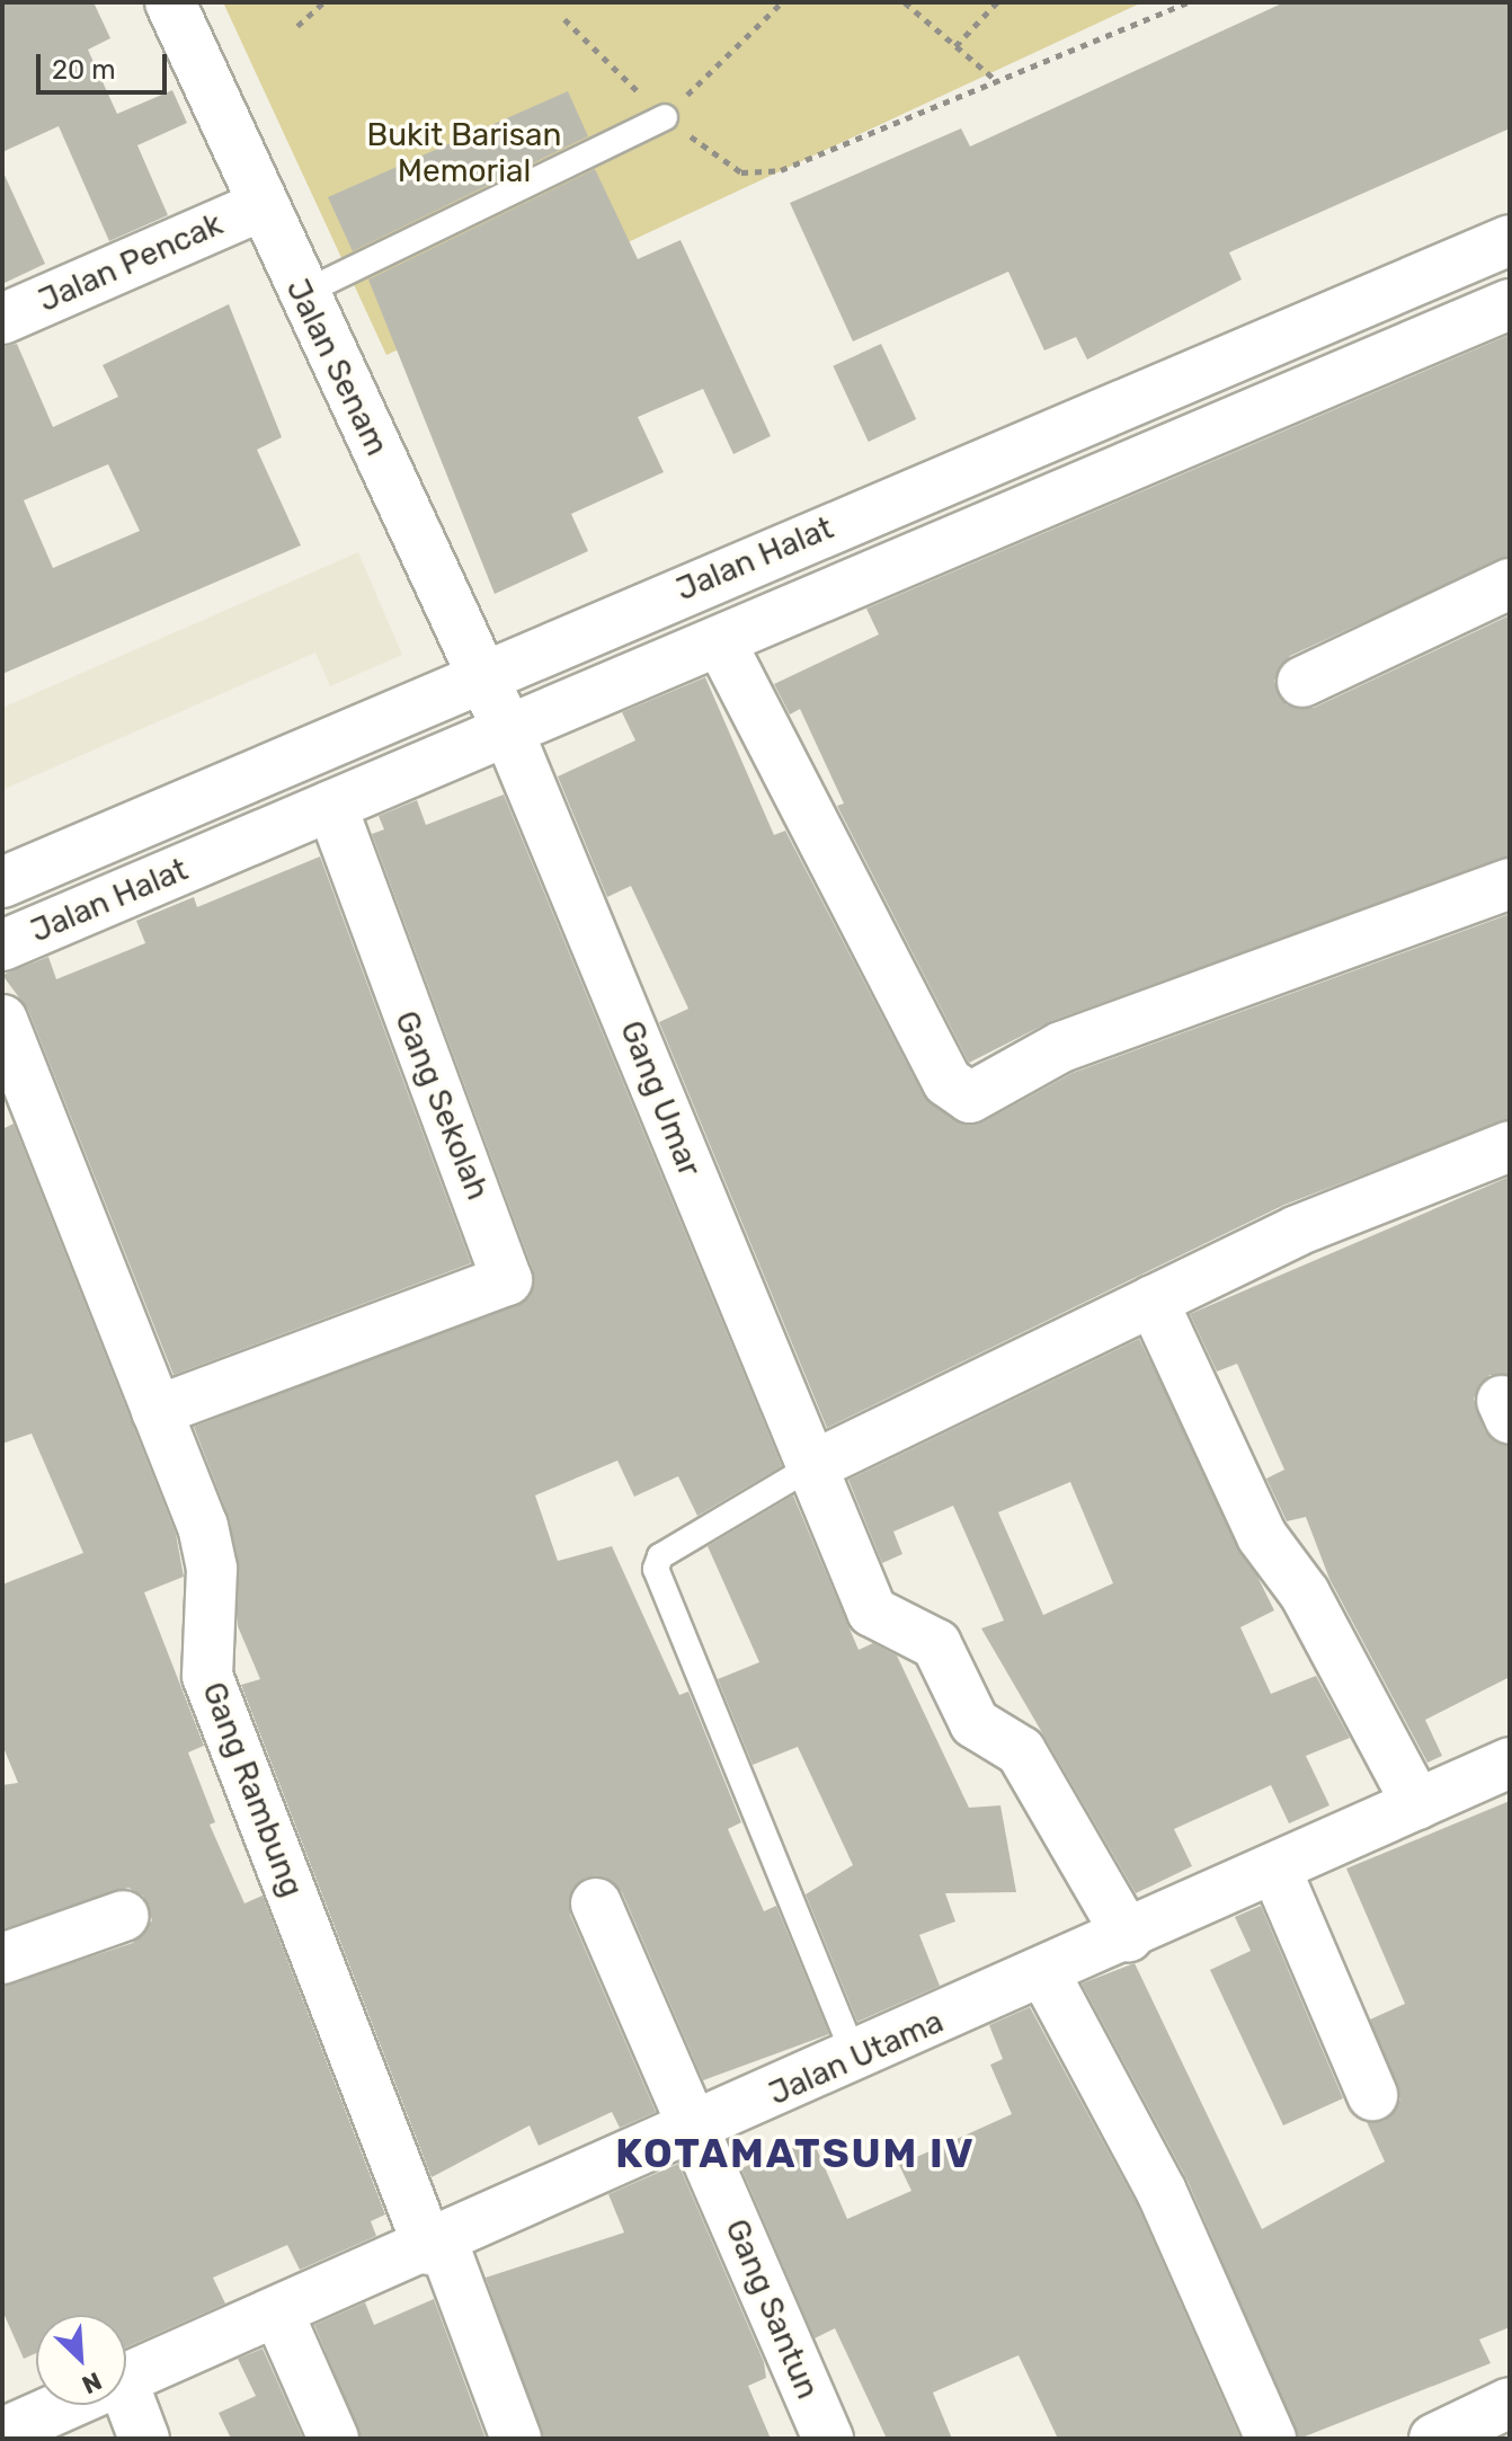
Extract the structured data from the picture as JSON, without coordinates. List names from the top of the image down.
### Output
{
  "streets": {
    "street": [
      "Jalan Pencak",
      "Jalan Senam",
      "Jalan Halat",
      "Gang Umar",
      "Gang Sekolah",
      "Gang Rambung",
      "Jalan Utama",
      "Gang Santun"
    ]
  },
  "crossings": [
    ["Jalan Pencak", "Jalan Senam"],
    ["Jalan Senam", "Jalan Halat"],
    ["Jalan Senam", "Gang Umar"],
    ["Jalan Halat", "Gang Umar"],
    ["Jalan Halat", "Gang Sekolah"],
    ["Gang Umar", "Jalan Utama"],
    ["Gang Sekolah", "Gang Rambung"],
    ["Gang Rambung", "Jalan Utama"],
    ["Jalan Utama", "Gang Santun"]
  ],
  "districts": ["KOTAMATSUM IV"],
  "parks": ["Bukit Barisan Memorial"],
  "scale_bar": "20 m",
  "north": "bottom right"
}
